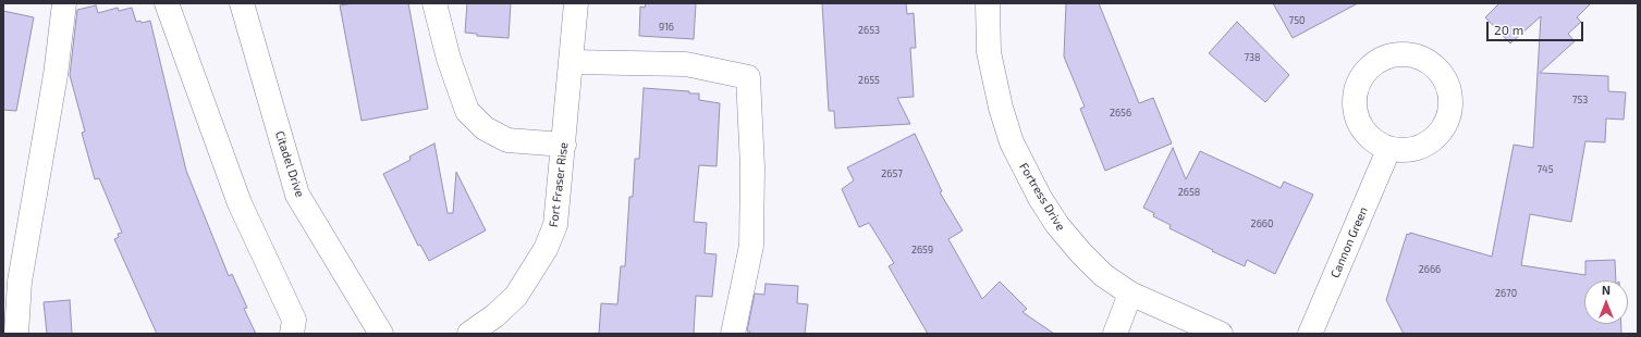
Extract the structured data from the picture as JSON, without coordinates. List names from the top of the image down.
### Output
{
  "streets": {
    "street": [
      "Citadel Drive",
      "Fort Fraser Rise",
      "Fortress Drive",
      "Cannon Green"
    ]
  },
  "house_numbers": [
    "750",
    "916",
    "2653",
    "738",
    "2655",
    "753",
    "2656",
    "745",
    "2657",
    "2658",
    "2660",
    "2659",
    "2666",
    "2670"
  ],
  "scale_bar": "20 m",
  "north": "top"
}
